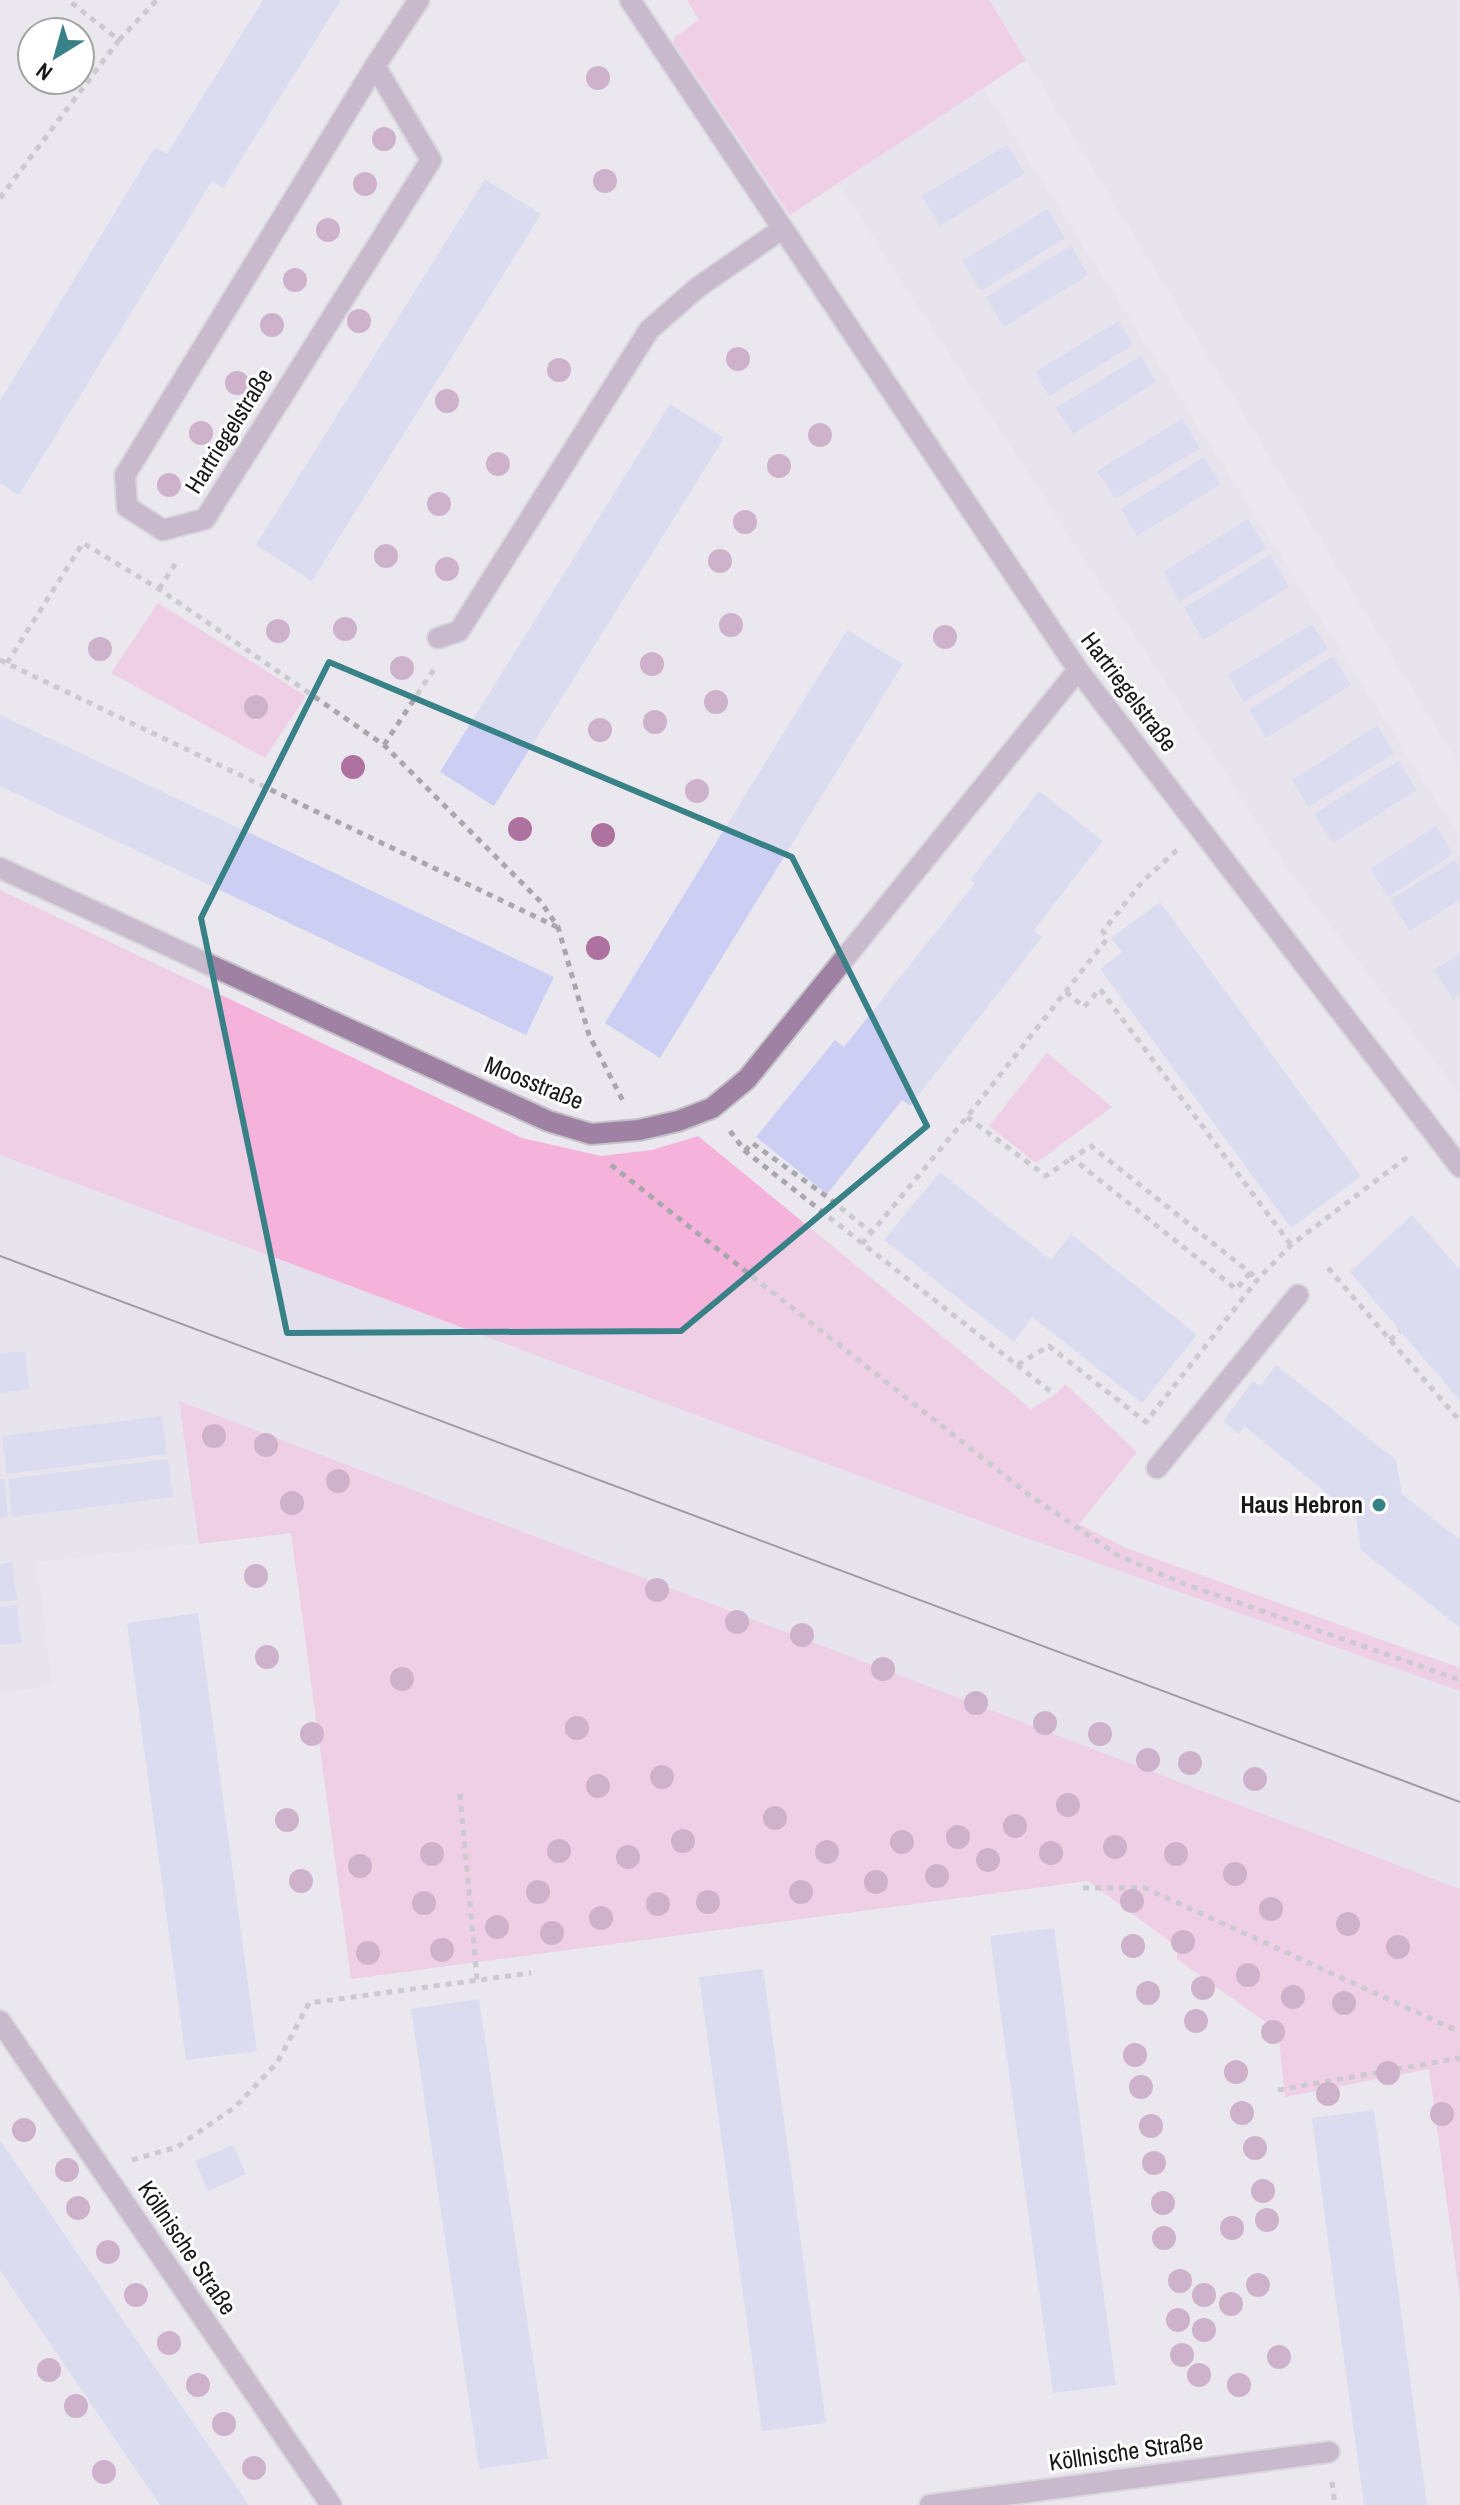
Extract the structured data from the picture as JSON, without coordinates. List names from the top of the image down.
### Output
{
  "streets": {
    "street": ["Hartriegelstraße", "Moosstraße", "Köllnische Straße"]
  },
  "crossings": [
    ["Hartriegelstraße", "Moosstraße"]
  ],
  "places": ["Haus Hebron"],
  "north": "bottom left"
}
